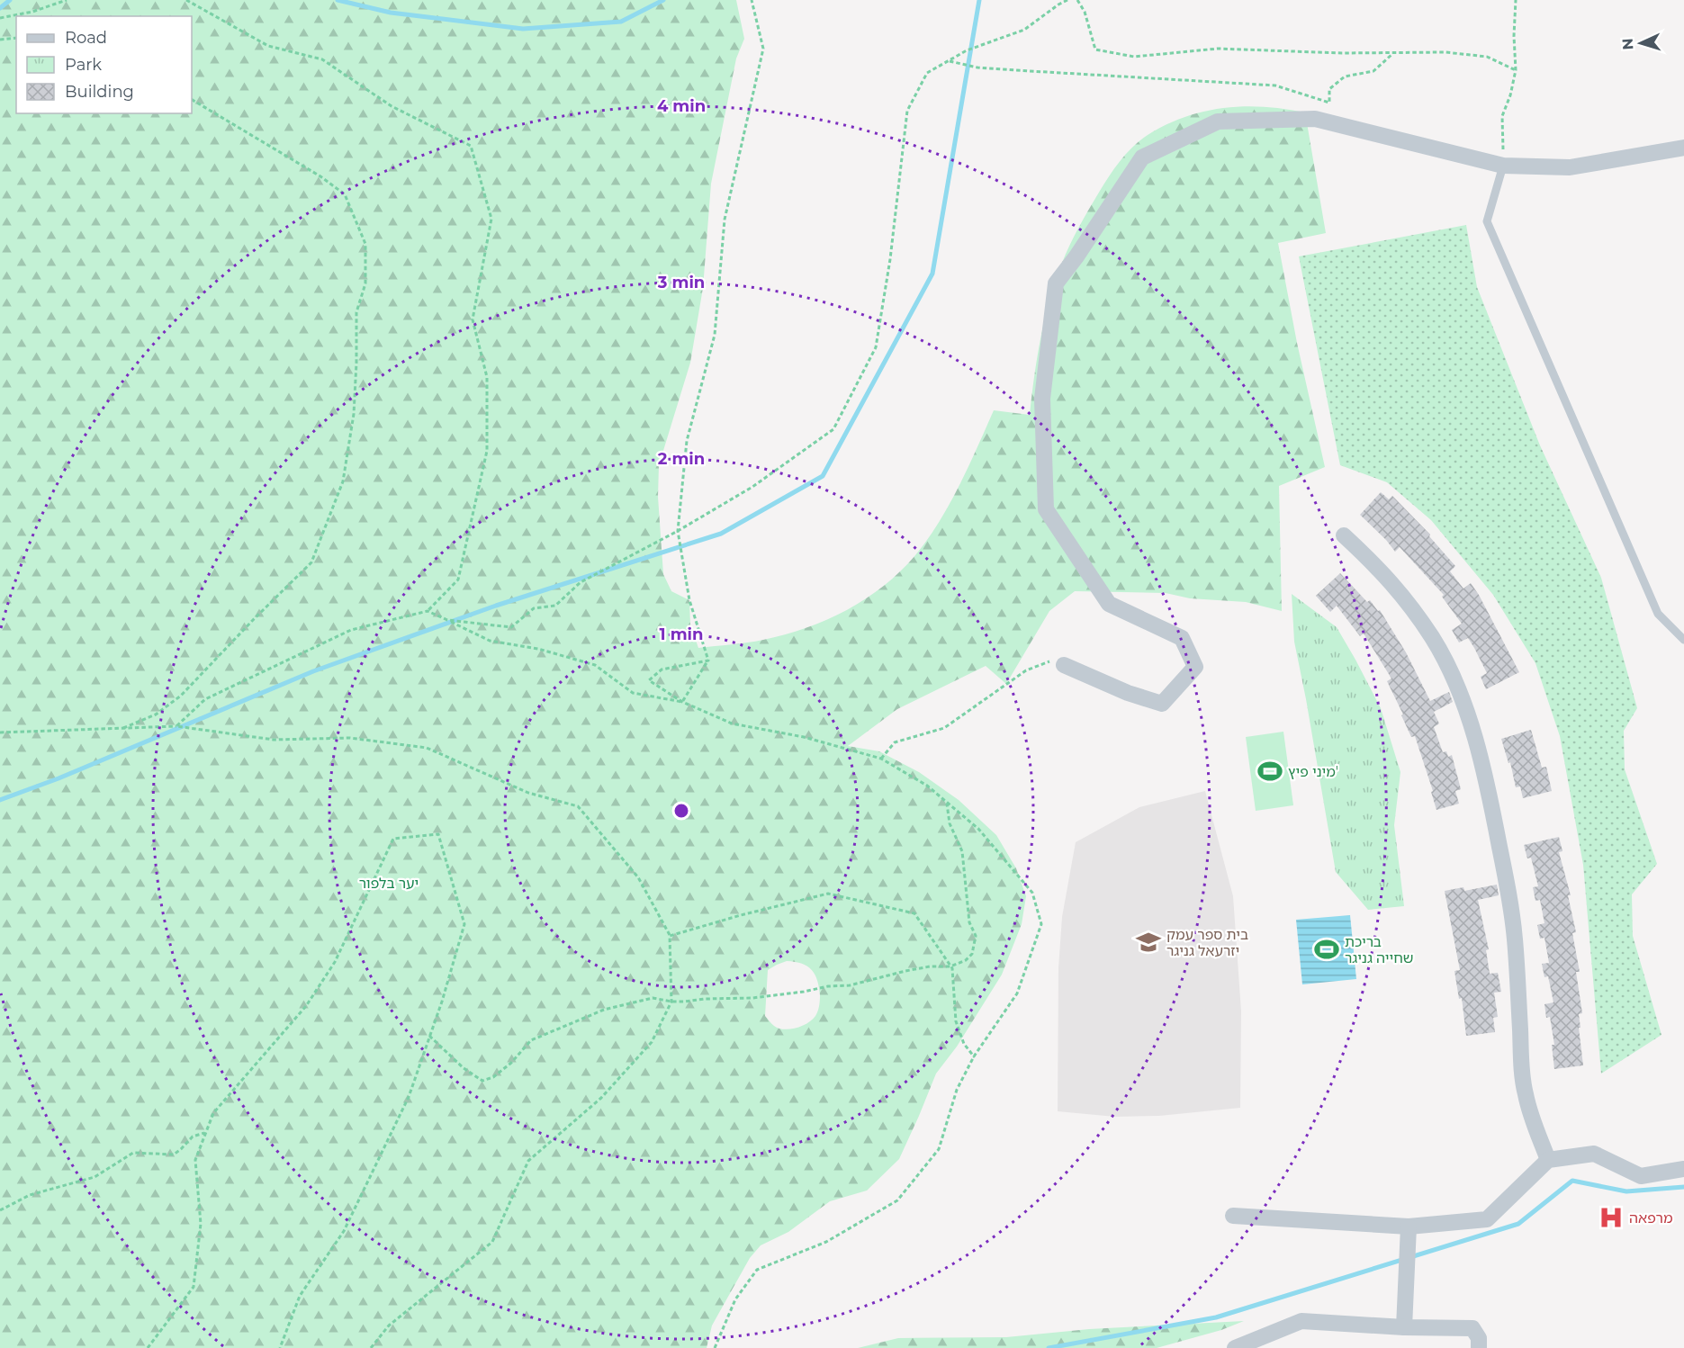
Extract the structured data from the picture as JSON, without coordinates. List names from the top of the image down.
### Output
{
  "parks": ["יער בלפור"],
  "places": {
    "sports": ["מיני פיץ'", "בריכת שחייה גניגר"],
    "school or university": ["בית ספר עמק יזרעאל גניגר"],
    "hospital": ["מרפאה"]
  },
  "legend": ["Road", "Park", "Building"],
  "north": "left",
  "rings": [
    "4 min",
    "3 min",
    "2 min",
    "1 min"
  ]
}
